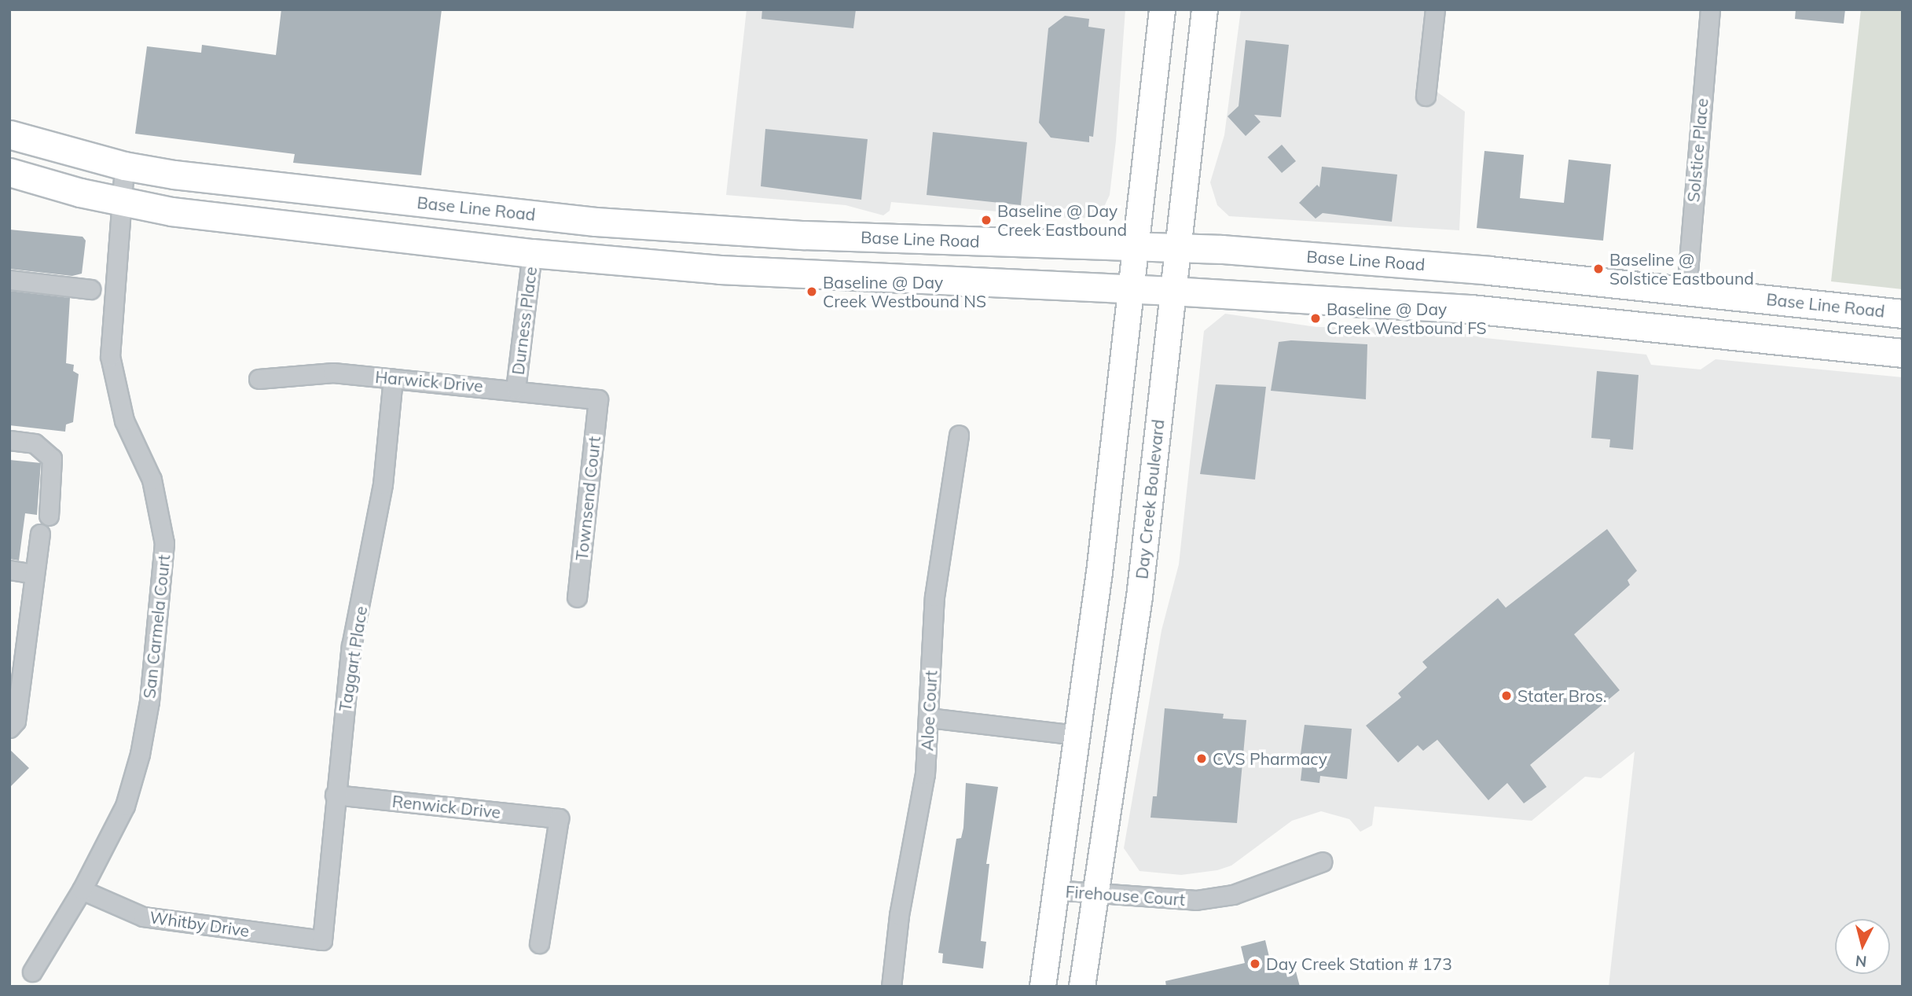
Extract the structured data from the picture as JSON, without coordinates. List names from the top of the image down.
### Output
{
  "streets": {
    "main road": ["Base Line Road", "Day Creek Boulevard"],
    "street": [
      "Solstice Place",
      "Durness Place",
      "Harwick Drive",
      "Townsend Court",
      "San Carmela Court",
      "Taggart Place",
      "Aloe Court",
      "Renwick Drive",
      "Firehouse Court",
      "Whitby Drive"
    ]
  },
  "crossings": [
    ["Solstice Place", "Base Line Road"],
    ["Base Line Road", "Day Creek Boulevard"],
    ["Base Line Road", "San Carmela Court"],
    ["Durness Place", "Harwick Drive"],
    ["Harwick Drive", "Townsend Court"],
    ["Harwick Drive", "Taggart Place"],
    ["Day Creek Boulevard", "Firehouse Court"],
    ["San Carmela Court", "Whitby Drive"],
    ["Taggart Place", "Renwick Drive"],
    ["Taggart Place", "Whitby Drive"]
  ],
  "places": [
    "Baseline @ Day Creek Eastbound",
    "Baseline @ Solstice Eastbound",
    "Baseline @ Day Creek Westbound NS",
    "Baseline @ Day Creek Westbound FS",
    "Stater Bros.",
    "CVS Pharmacy",
    "Day Creek Station # 173"
  ],
  "north": "bottom"
}
